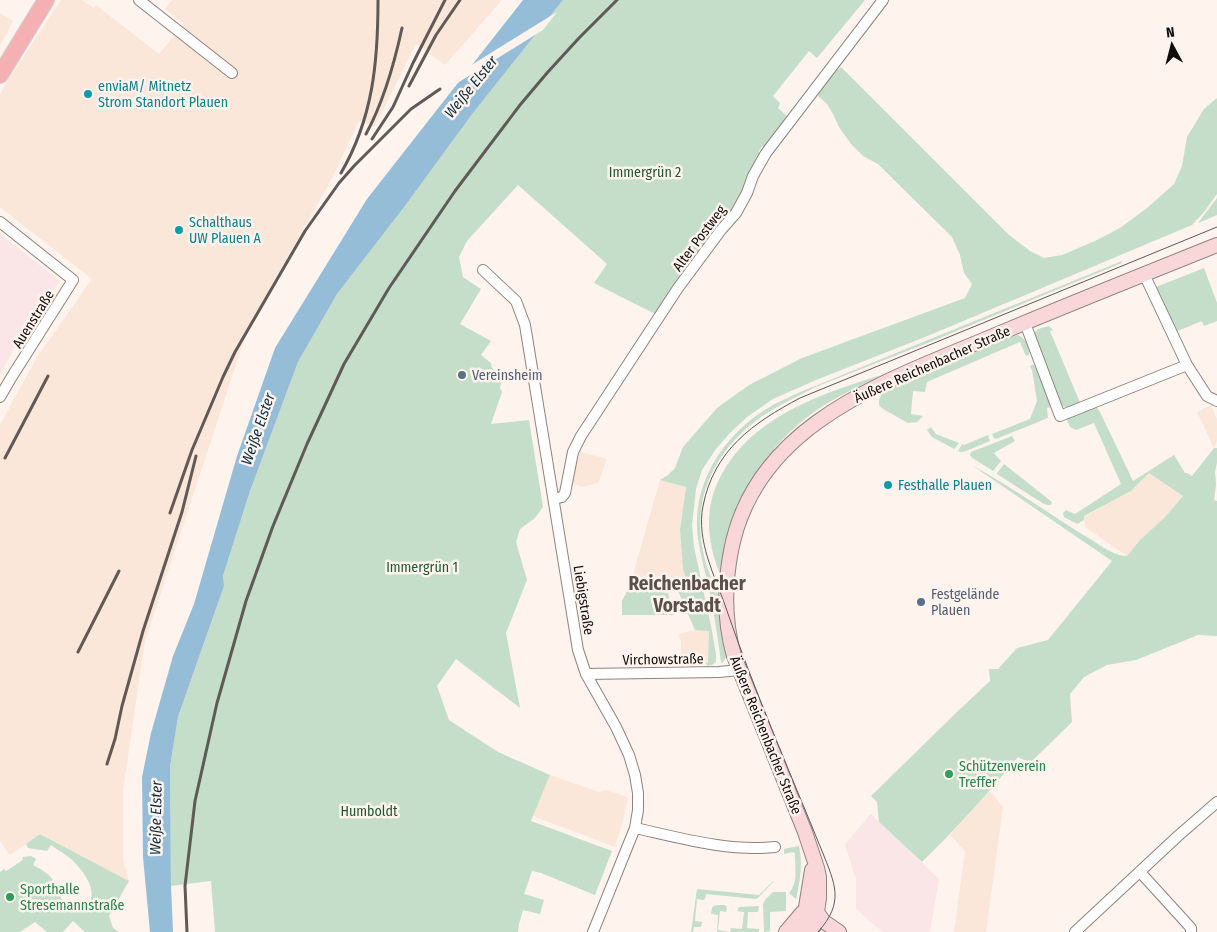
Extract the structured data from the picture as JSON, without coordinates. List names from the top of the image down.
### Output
{
  "streets": {
    "street": [
      "Alter Postweg",
      "Auenstraße",
      "Äußere Reichenbacher Straße",
      "Liebigstraße",
      "Virchowstraße"
    ]
  },
  "crossings": [
    ["Alter Postweg", "Liebigstraße"],
    ["Äußere Reichenbacher Straße", "Virchowstraße"],
    ["Liebigstraße", "Virchowstraße"]
  ],
  "districts": ["Reichenbacher Vorstadt"],
  "water": ["Weiße Elster"],
  "parks": ["Immergrün 2", "Immergrün 1", "Humboldt"],
  "places": [
    "enviaM/ Mitnetz Strom Standort Plauen",
    "Schalthaus UW Plauen A",
    "Vereinsheim",
    "Festhalle Plauen",
    "Festgelände Plauen",
    "Schützenverein Treffer",
    "Sporthalle Stresemannstraße"
  ],
  "north": "top"
}
